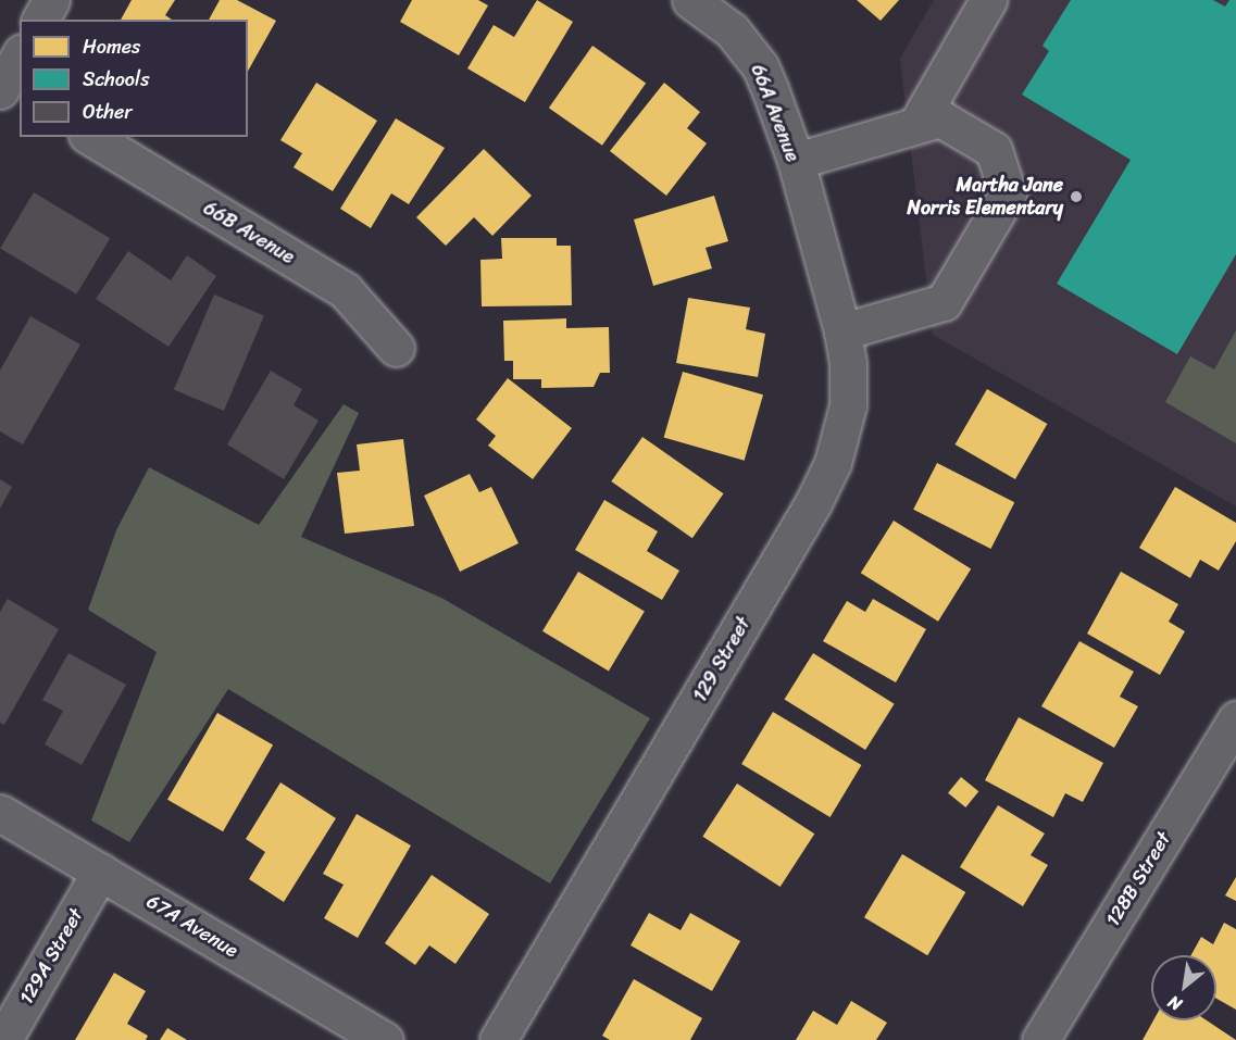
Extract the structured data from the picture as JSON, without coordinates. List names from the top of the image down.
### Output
{
  "streets": {
    "street": [
      "66A Avenue",
      "66B Avenue",
      "129 Street",
      "128B Street",
      "67A Avenue",
      "129A Street"
    ]
  },
  "crossings": [
    ["66A Avenue", "129 Street"],
    ["67A Avenue", "129A Street"]
  ],
  "places": ["Martha Jane Norris Elementary"],
  "legend": ["Homes", "Schools", "Other"],
  "north": "bottom left"
}
